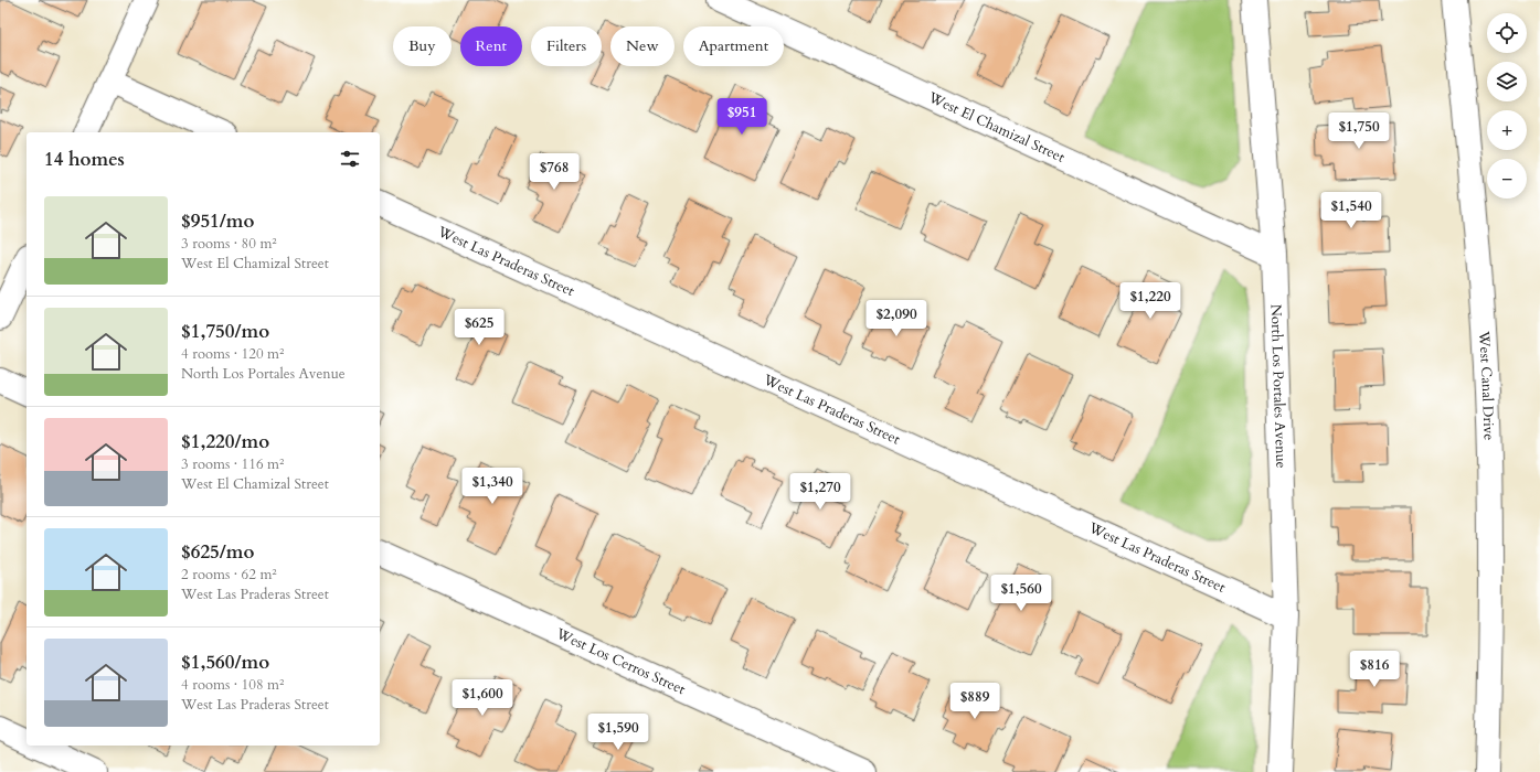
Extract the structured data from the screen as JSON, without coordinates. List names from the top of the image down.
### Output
{
  "streets": {
    "street": [
      "West El Chamizal Street",
      "West Las Praderas Street",
      "West Canal Drive",
      "North Los Portales Avenue",
      "West Los Cerros Street"
    ]
  },
  "crossings": [
    ["West El Chamizal Street", "North Los Portales Avenue"],
    ["West Las Praderas Street", "North Los Portales Avenue"]
  ],
  "page": {
    "map_buttons": ["+", "−"],
    "chip": [
      "Buy",
      "Rent",
      "Filters",
      "New",
      "Apartment"
    ],
    "price": [
      "$951",
      "$1,750",
      "$768",
      "$1,540",
      "$1,220",
      "$2,090",
      "$625",
      "$1,340",
      "$1,270",
      "$1,560",
      "$816",
      "$1,600",
      "$889",
      "$1,590"
    ],
    "heading": "14 homes",
    "list": [
      {
        "name": "$951/mo",
        "note": "3 rooms · 80 m² · West El Chamizal Street"
      },
      {
        "name": "$1,750/mo",
        "note": "4 rooms · 120 m² · North Los Portales Avenue"
      },
      {
        "name": "$1,220/mo",
        "note": "3 rooms · 116 m² · West El Chamizal Street"
      },
      {
        "name": "$625/mo",
        "note": "2 rooms · 62 m² · West Las Praderas Street"
      },
      {
        "name": "$1,560/mo",
        "note": "4 rooms · 108 m² · West Las Praderas Street"
      }
    ]
  }
}
